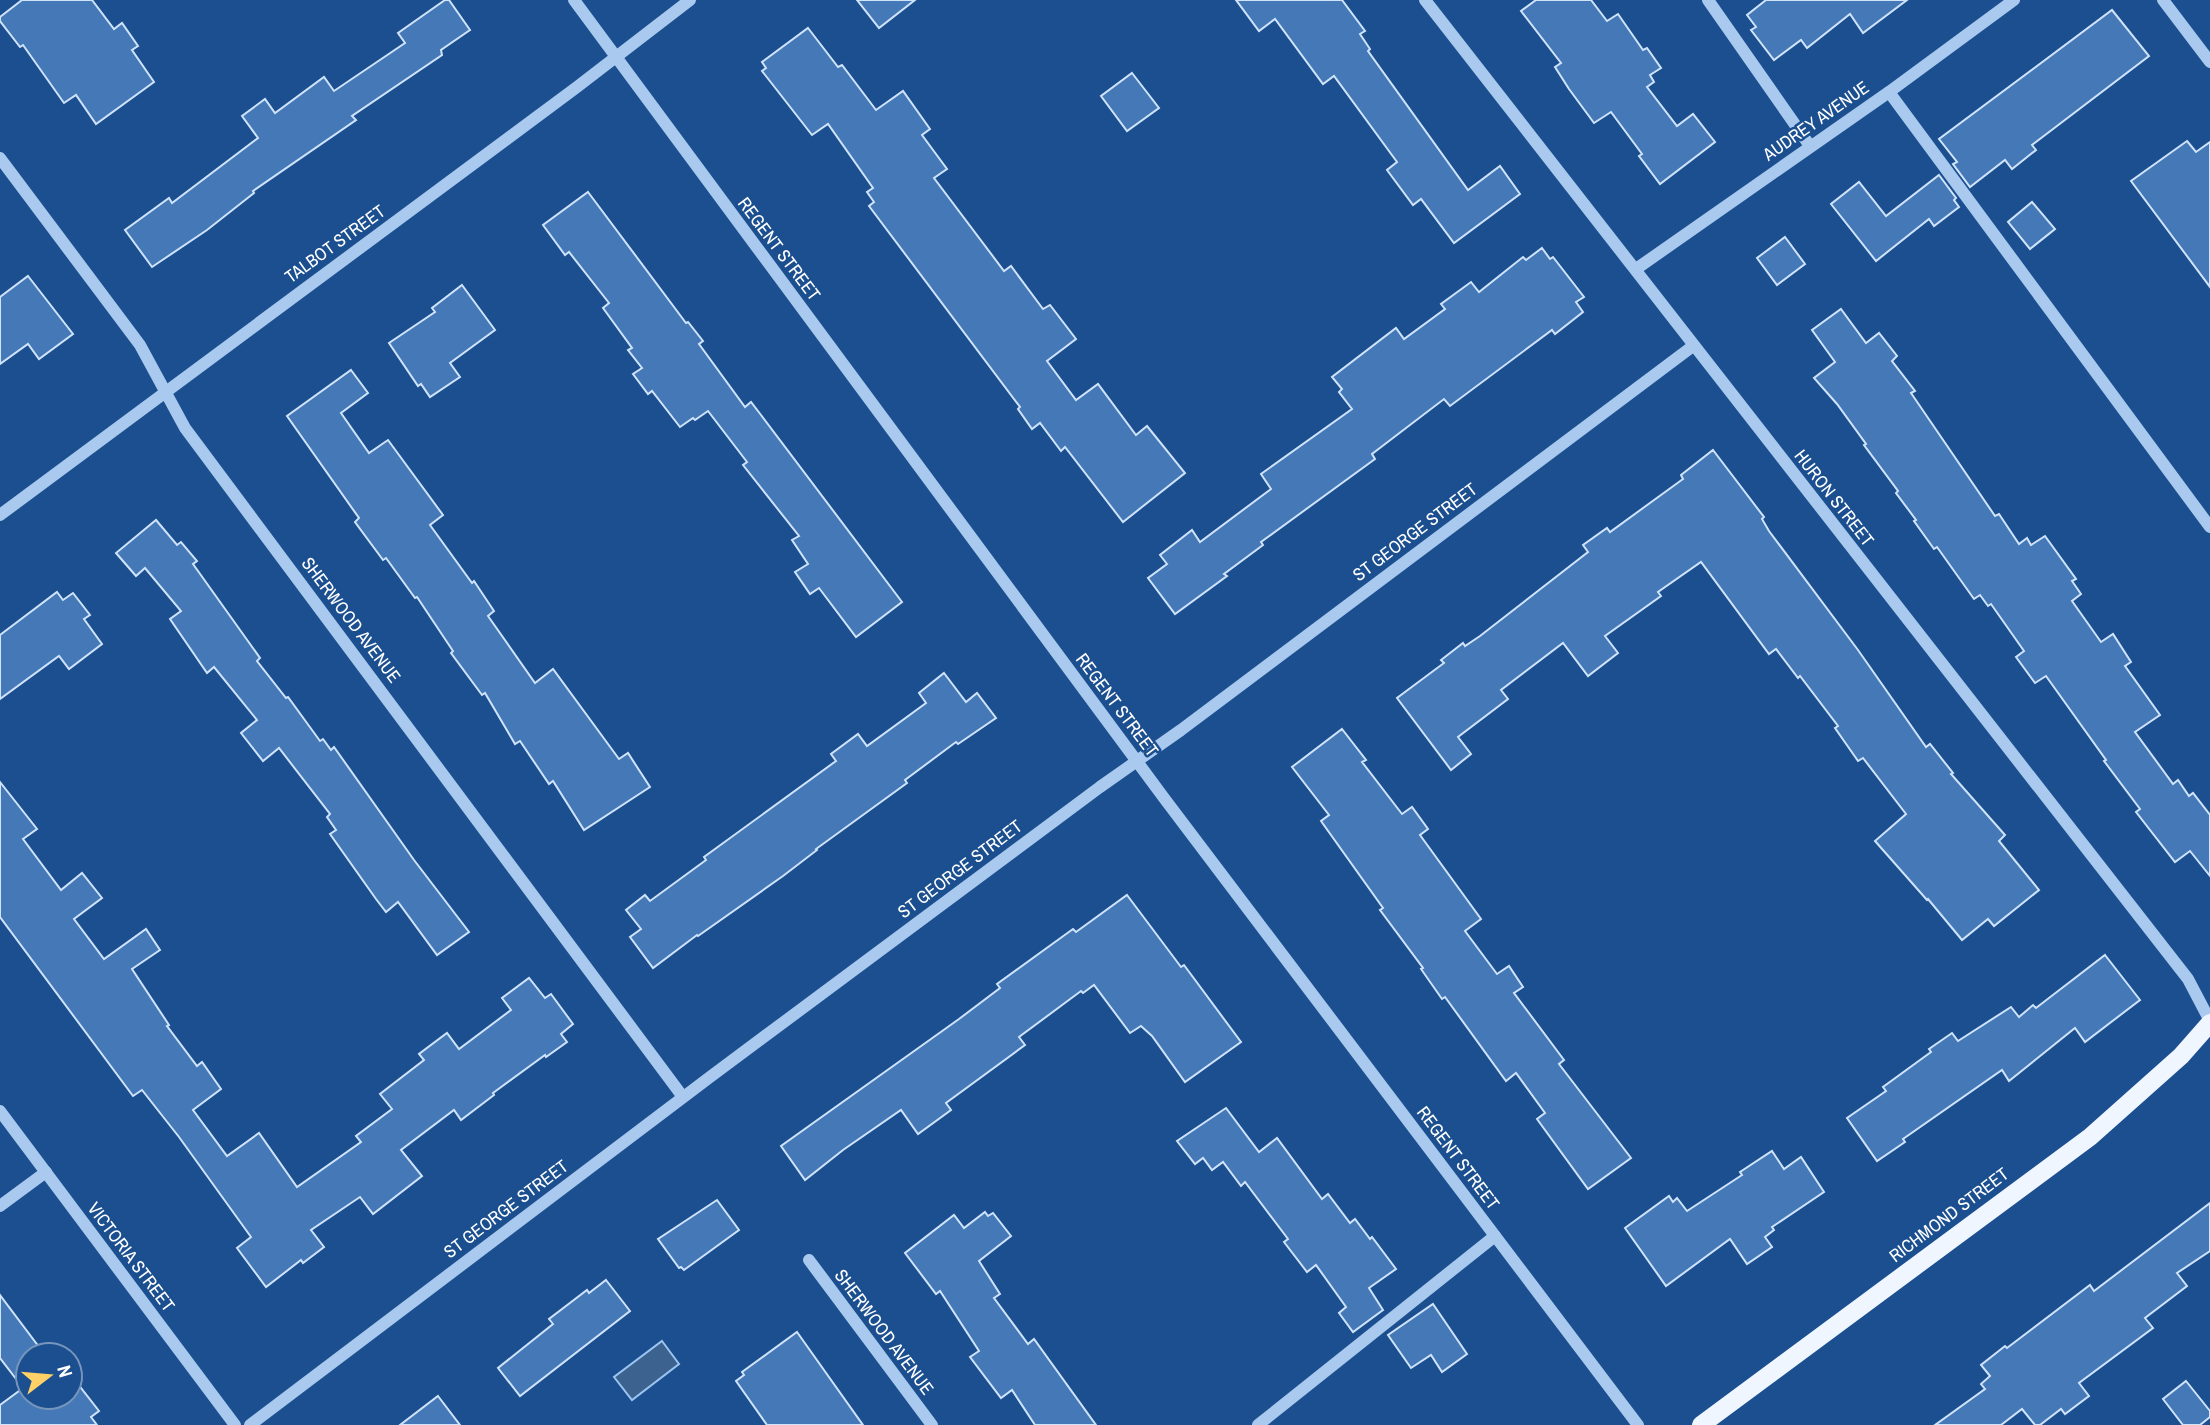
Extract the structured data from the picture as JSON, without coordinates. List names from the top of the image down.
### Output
{
  "streets": {
    "main road": ["RICHMOND STREET"],
    "street": [
      "AUDREY AVENUE",
      "TALBOT STREET",
      "REGENT STREET",
      "HURON STREET",
      "ST GEORGE STREET",
      "SHERWOOD AVENUE",
      "VICTORIA STREET"
    ]
  },
  "crossings": [
    ["AUDREY AVENUE", "HURON STREET"],
    ["TALBOT STREET", "REGENT STREET"],
    ["TALBOT STREET", "SHERWOOD AVENUE"],
    ["REGENT STREET", "ST GEORGE STREET"],
    ["HURON STREET", "ST GEORGE STREET"],
    ["HURON STREET", "RICHMOND STREET"],
    ["ST GEORGE STREET", "SHERWOOD AVENUE"]
  ],
  "north": "right"
}
